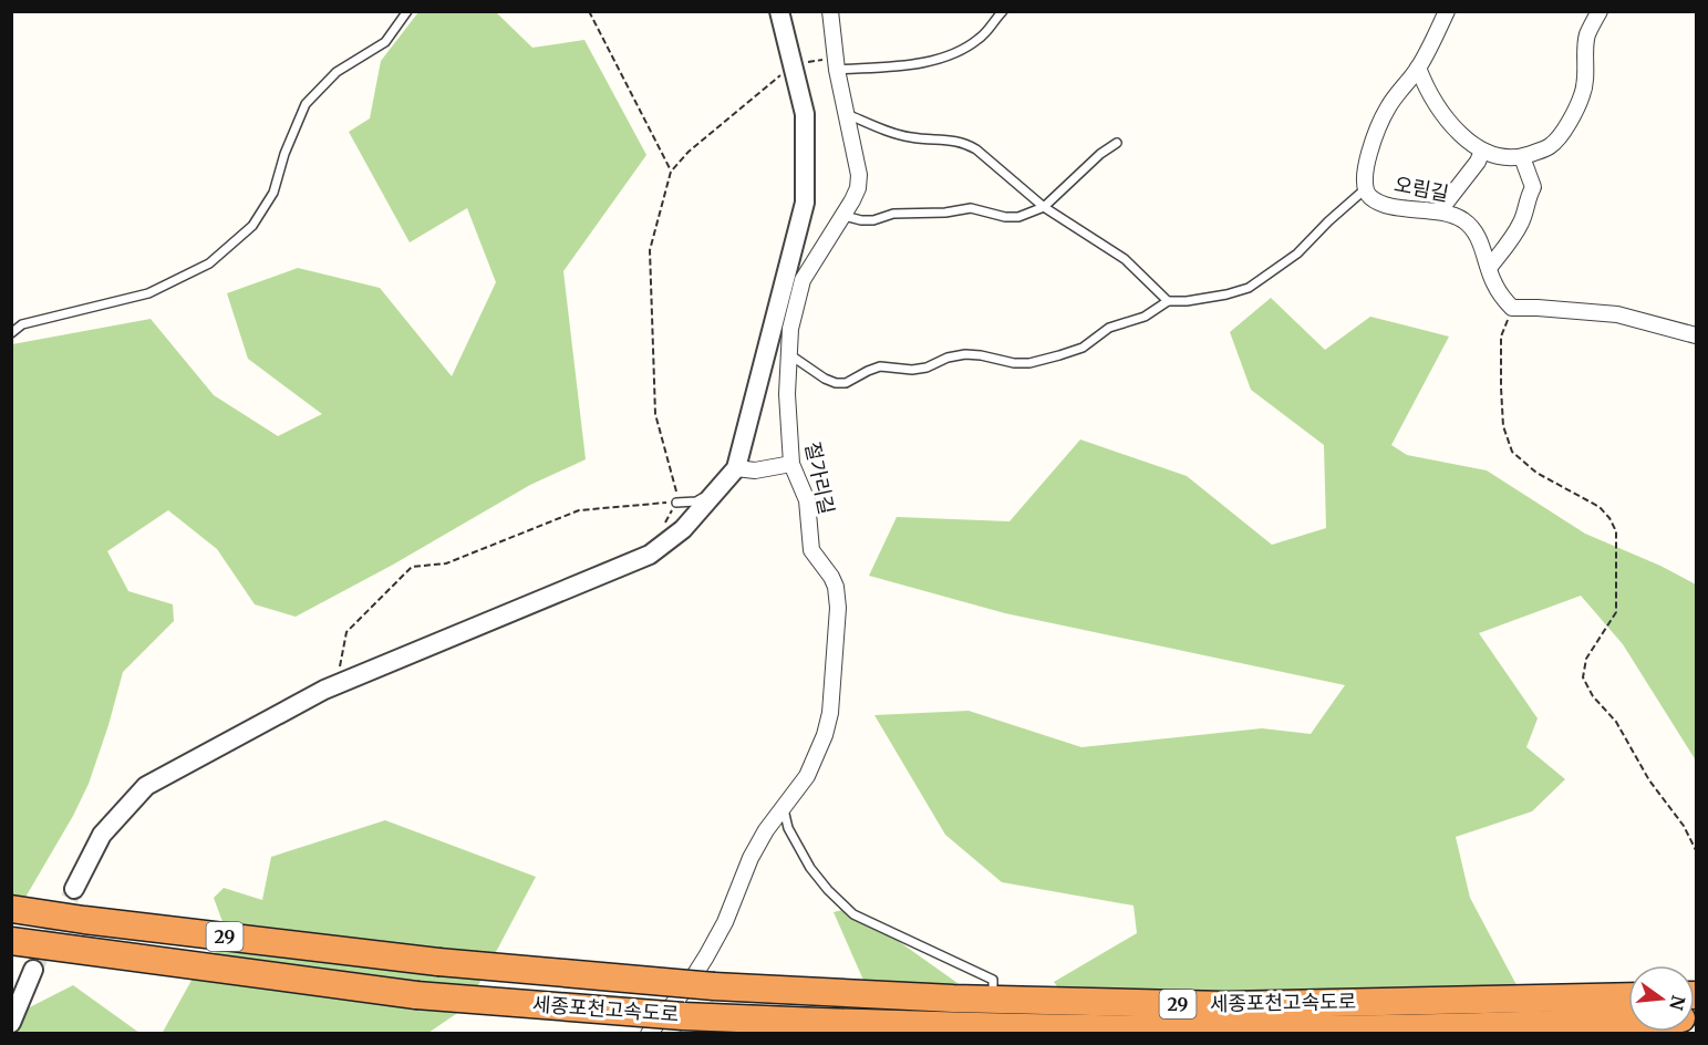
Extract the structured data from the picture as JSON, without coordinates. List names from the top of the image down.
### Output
{
  "streets": {
    "highway": ["29", "세종포천고속도로"],
    "street": ["오림길", "절가리길"]
  },
  "north": "right"
}
